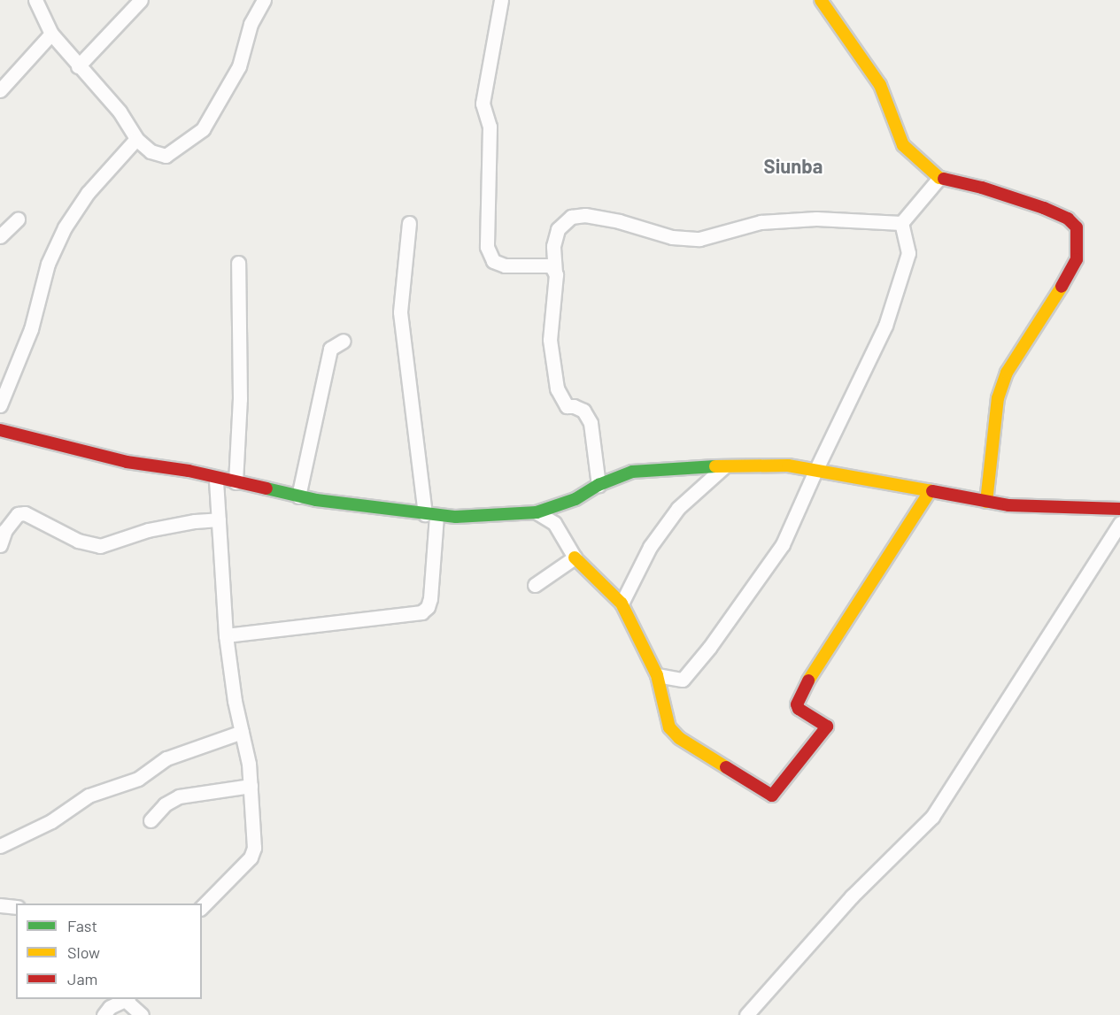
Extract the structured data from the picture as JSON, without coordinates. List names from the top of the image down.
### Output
{
  "districts": ["Siunba"],
  "legend": ["Fast", "Slow", "Jam"]
}
